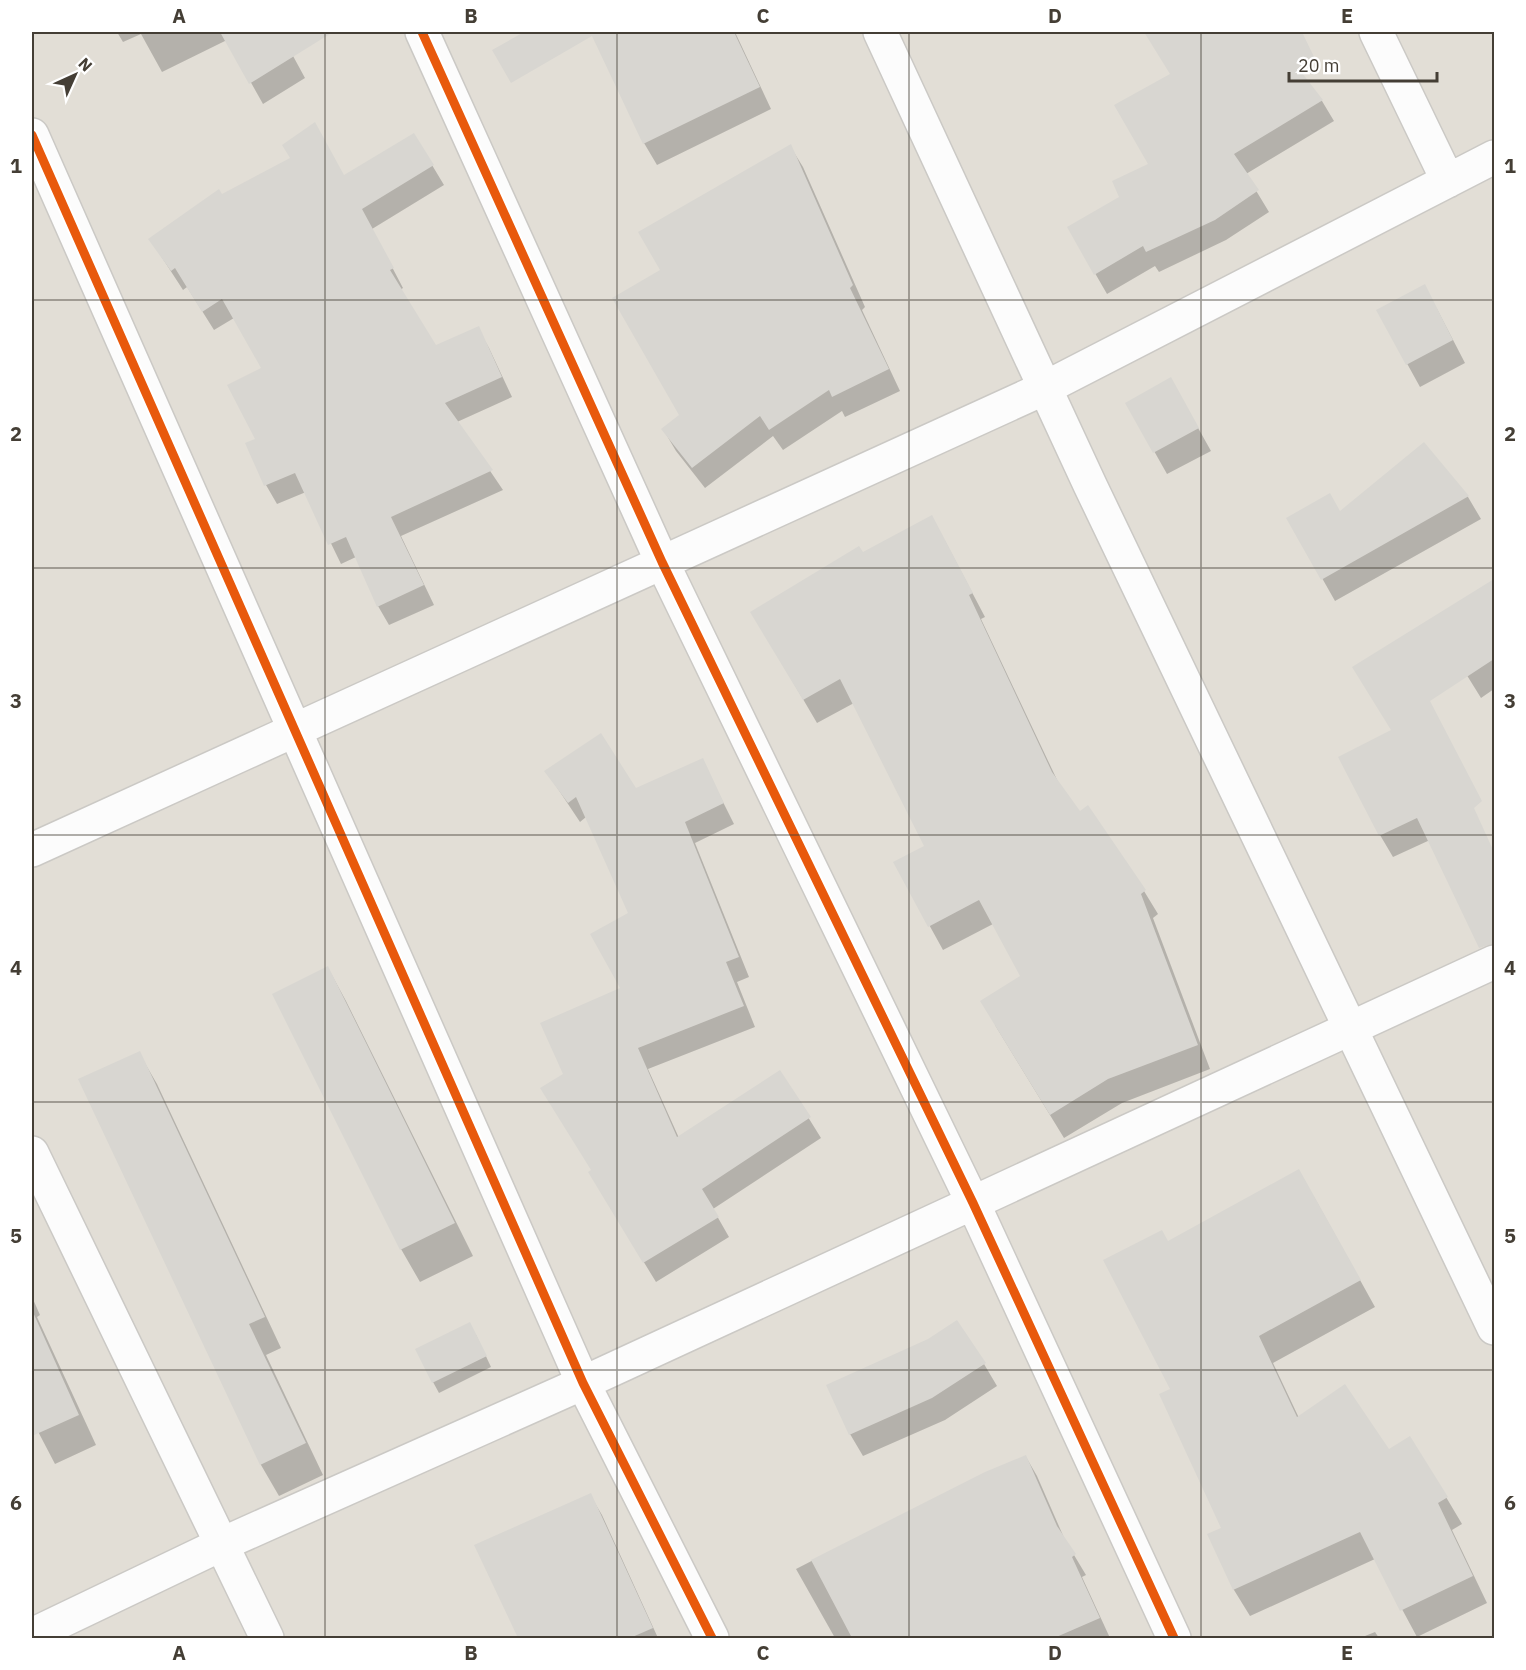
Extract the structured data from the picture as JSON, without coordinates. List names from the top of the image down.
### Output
{
  "scale_bar": "20 m",
  "north": "top right",
  "grid": {
    "columns": [
      "A",
      "B",
      "C",
      "D",
      "E"
    ],
    "rows": [
      "1",
      "2",
      "3",
      "4",
      "5",
      "6"
    ]
  }
}
